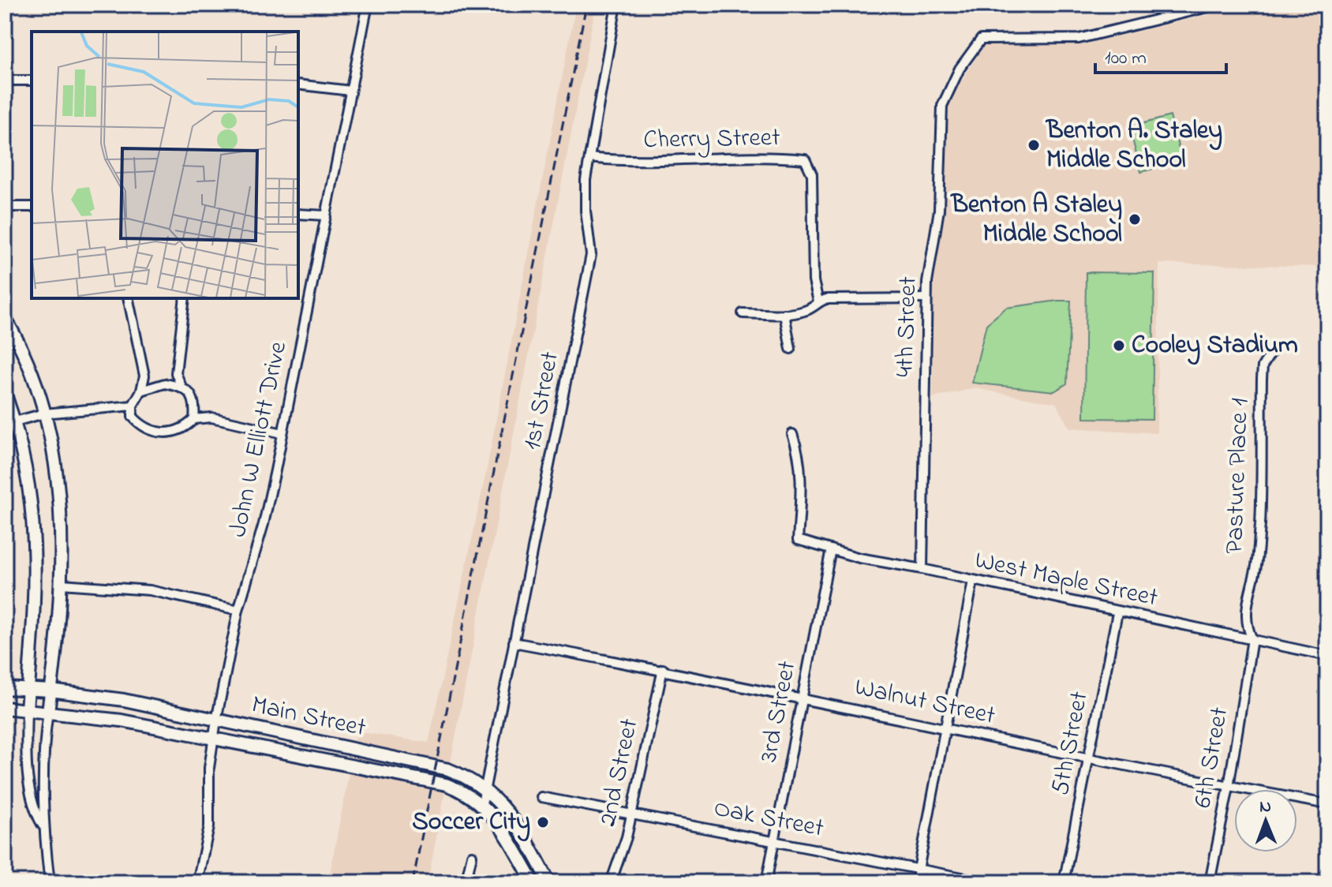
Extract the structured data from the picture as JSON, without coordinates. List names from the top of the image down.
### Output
{
  "streets": {
    "main road": ["Main Street"],
    "street": [
      "Cherry Street",
      "4th Street",
      "1st Street",
      "John W Elliott Drive",
      "Pasture Place 1",
      "West Maple Street",
      "Walnut Street",
      "3rd Street",
      "5th Street",
      "6th Street",
      "2nd Street",
      "Oak Street"
    ]
  },
  "crossings": [
    ["Cherry Street", "1st Street"],
    ["4th Street", "West Maple Street"],
    ["1st Street", "Walnut Street"],
    ["1st Street", "Main Street"],
    ["John W Elliott Drive", "Main Street"],
    ["Pasture Place 1", "West Maple Street"],
    ["Pasture Place 1", "6th Street"],
    ["West Maple Street", "3rd Street"],
    ["West Maple Street", "5th Street"],
    ["West Maple Street", "6th Street"],
    ["Walnut Street", "3rd Street"],
    ["Walnut Street", "5th Street"],
    ["Walnut Street", "6th Street"],
    ["Walnut Street", "2nd Street"],
    ["3rd Street", "Oak Street"],
    ["2nd Street", "Oak Street"]
  ],
  "places": [
    "Benton A. Staley Middle School",
    "Benton A Staley Middle School",
    "Cooley Stadium",
    "Soccer City"
  ],
  "scale_bar": "100 m",
  "north": "top"
}
